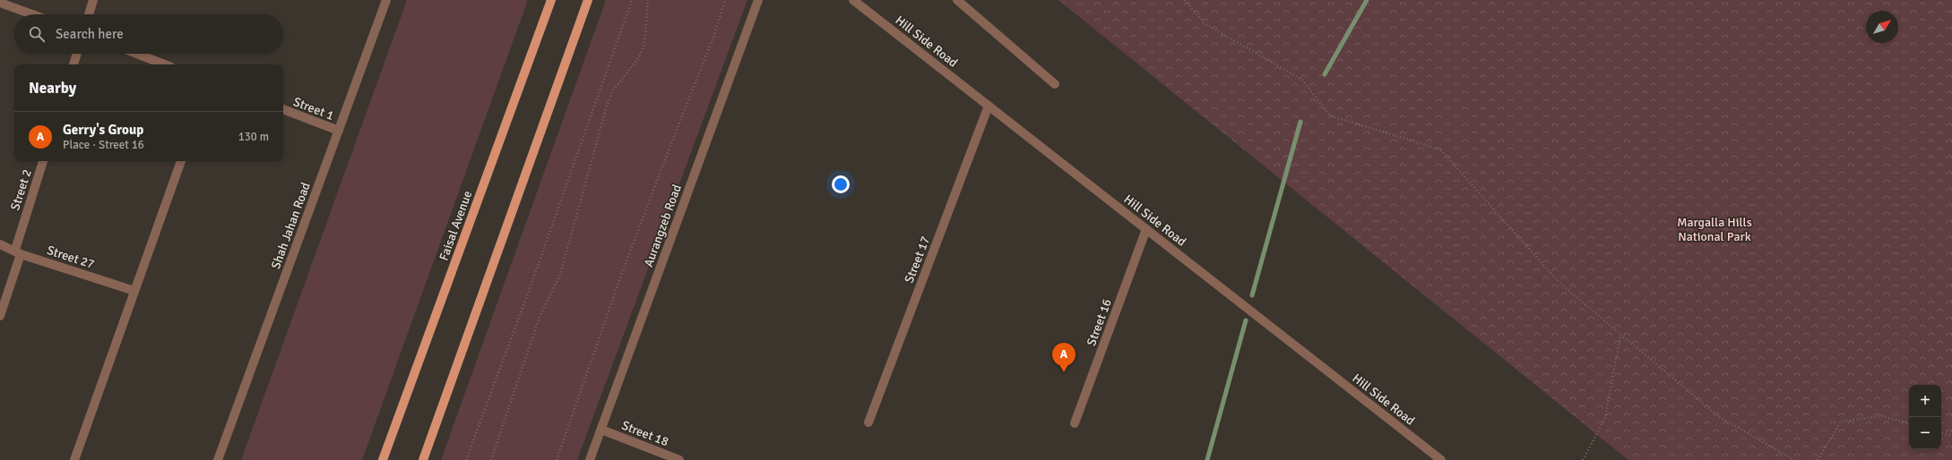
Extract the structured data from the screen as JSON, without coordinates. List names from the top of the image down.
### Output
{
  "streets": {
    "main road": ["Faisal Avenue"],
    "street": [
      "Hill Side Road",
      "Street 1",
      "Street 2",
      "Shah Jahan Road",
      "Aurangzeb Road",
      "Street 27",
      "Street 17",
      "Street 16",
      "Street 18"
    ]
  },
  "crossings": [
    ["Hill Side Road", "Street 17"],
    ["Hill Side Road", "Street 16"],
    ["Street 1", "Shah Jahan Road"],
    ["Street 2", "Street 27"],
    ["Aurangzeb Road", "Street 18"]
  ],
  "parks": ["Margalla Hills National Park"],
  "north": "top right",
  "page": {
    "search": "Search here",
    "heading": "Nearby",
    "list": [
      {
        "mark": "A",
        "name": "Gerry's Group",
        "note": "Place · Street 16",
        "value": "130 m"
      }
    ],
    "pins": "A",
    "map_buttons": ["+", "−"]
  }
}
